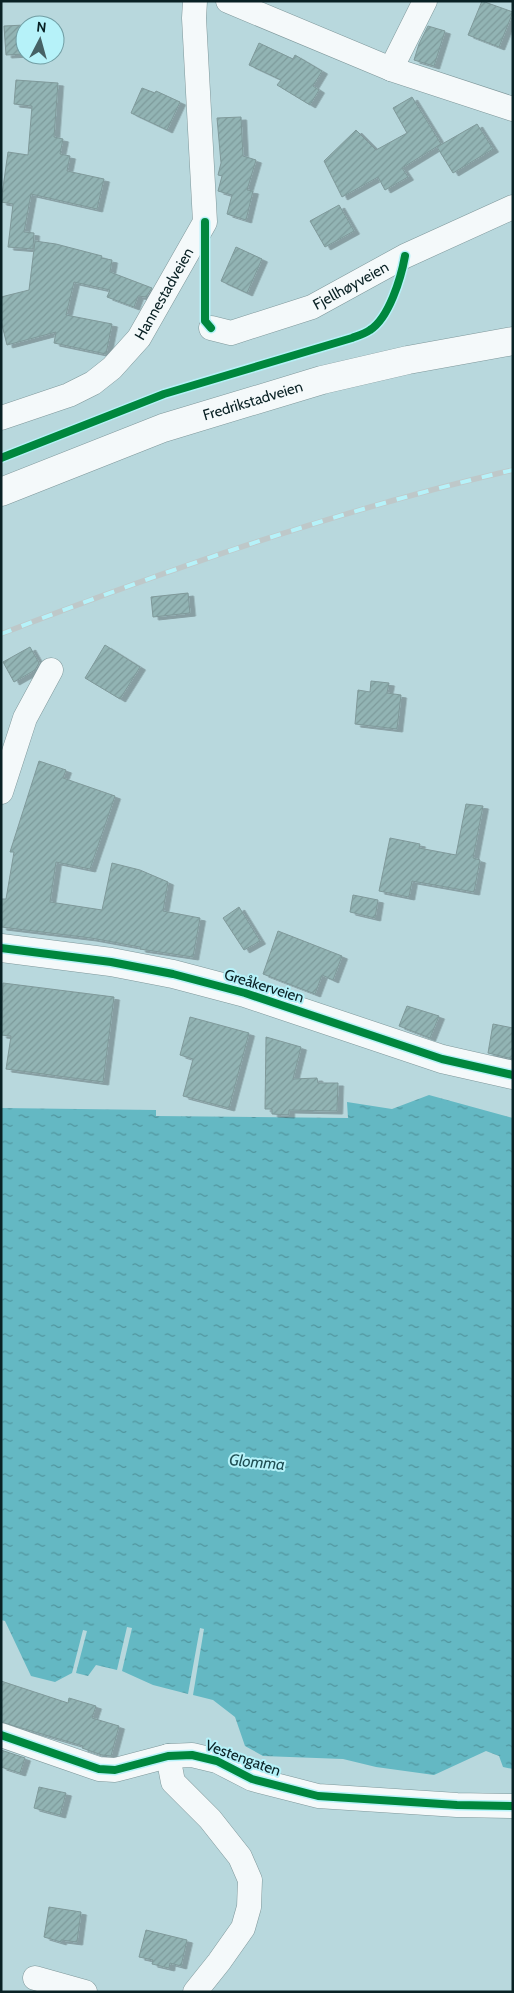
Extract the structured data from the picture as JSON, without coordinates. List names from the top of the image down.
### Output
{
  "streets": {
    "main road": ["Fredrikstadveien", "Greåkerveien"],
    "street": ["Fjellhøyveien", "Hannestadveien", "Vestengaten"]
  },
  "water": ["Glomma"],
  "north": "top"
}
